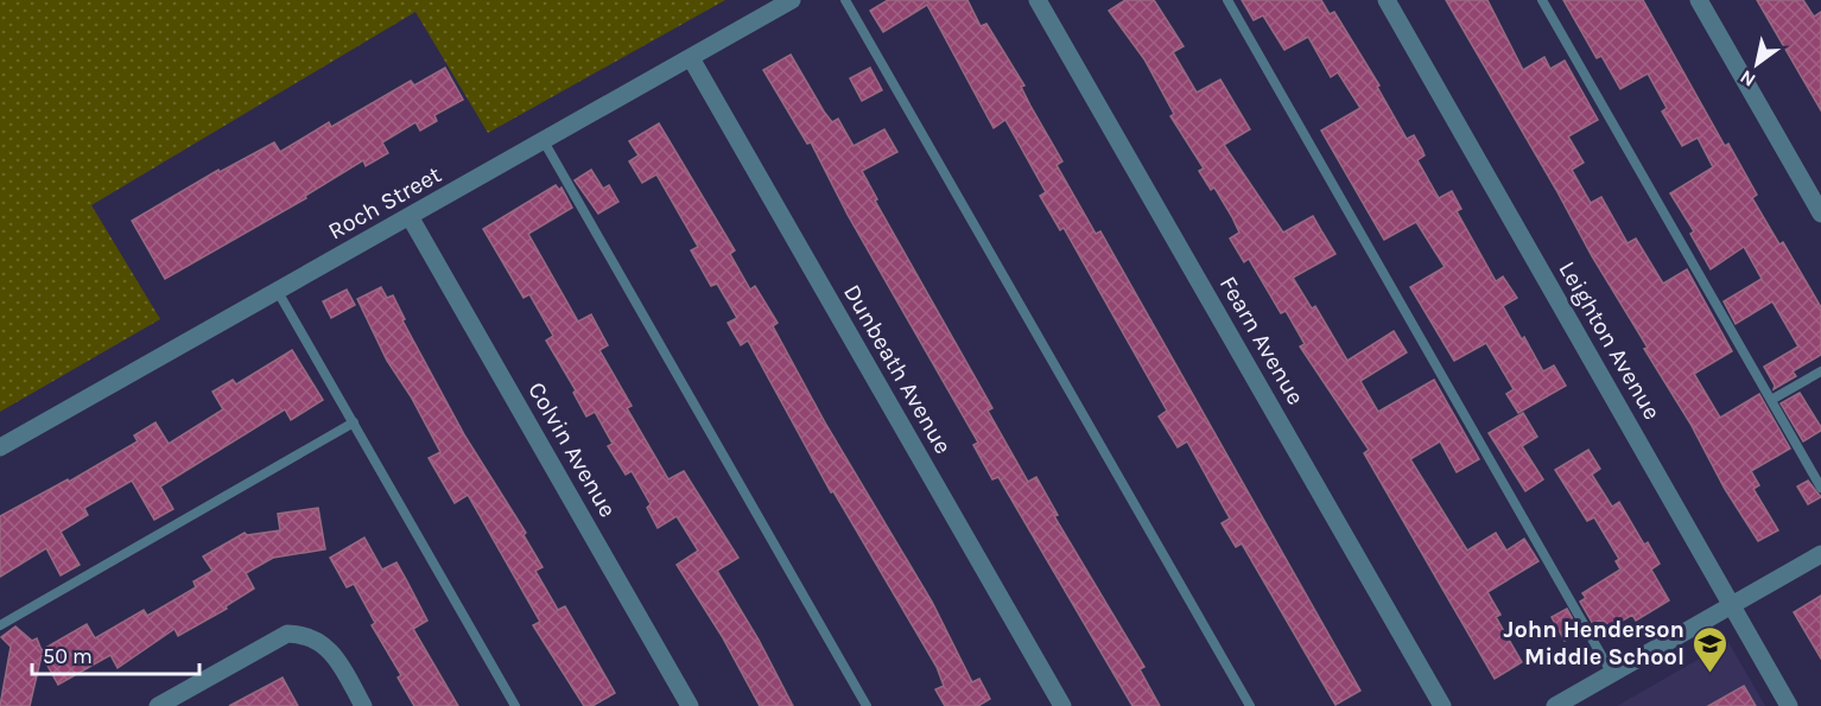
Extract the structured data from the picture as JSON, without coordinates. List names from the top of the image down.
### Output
{
  "streets": {
    "street": [
      "Roch Street",
      "Fearn Avenue",
      "Leighton Avenue",
      "Dunbeath Avenue",
      "Colvin Avenue"
    ]
  },
  "crossings": [
    ["Roch Street", "Dunbeath Avenue"],
    ["Roch Street", "Colvin Avenue"]
  ],
  "places": {
    "school or university": ["John Henderson Middle School"]
  },
  "scale_bar": "50 m",
  "north": "bottom left"
}
